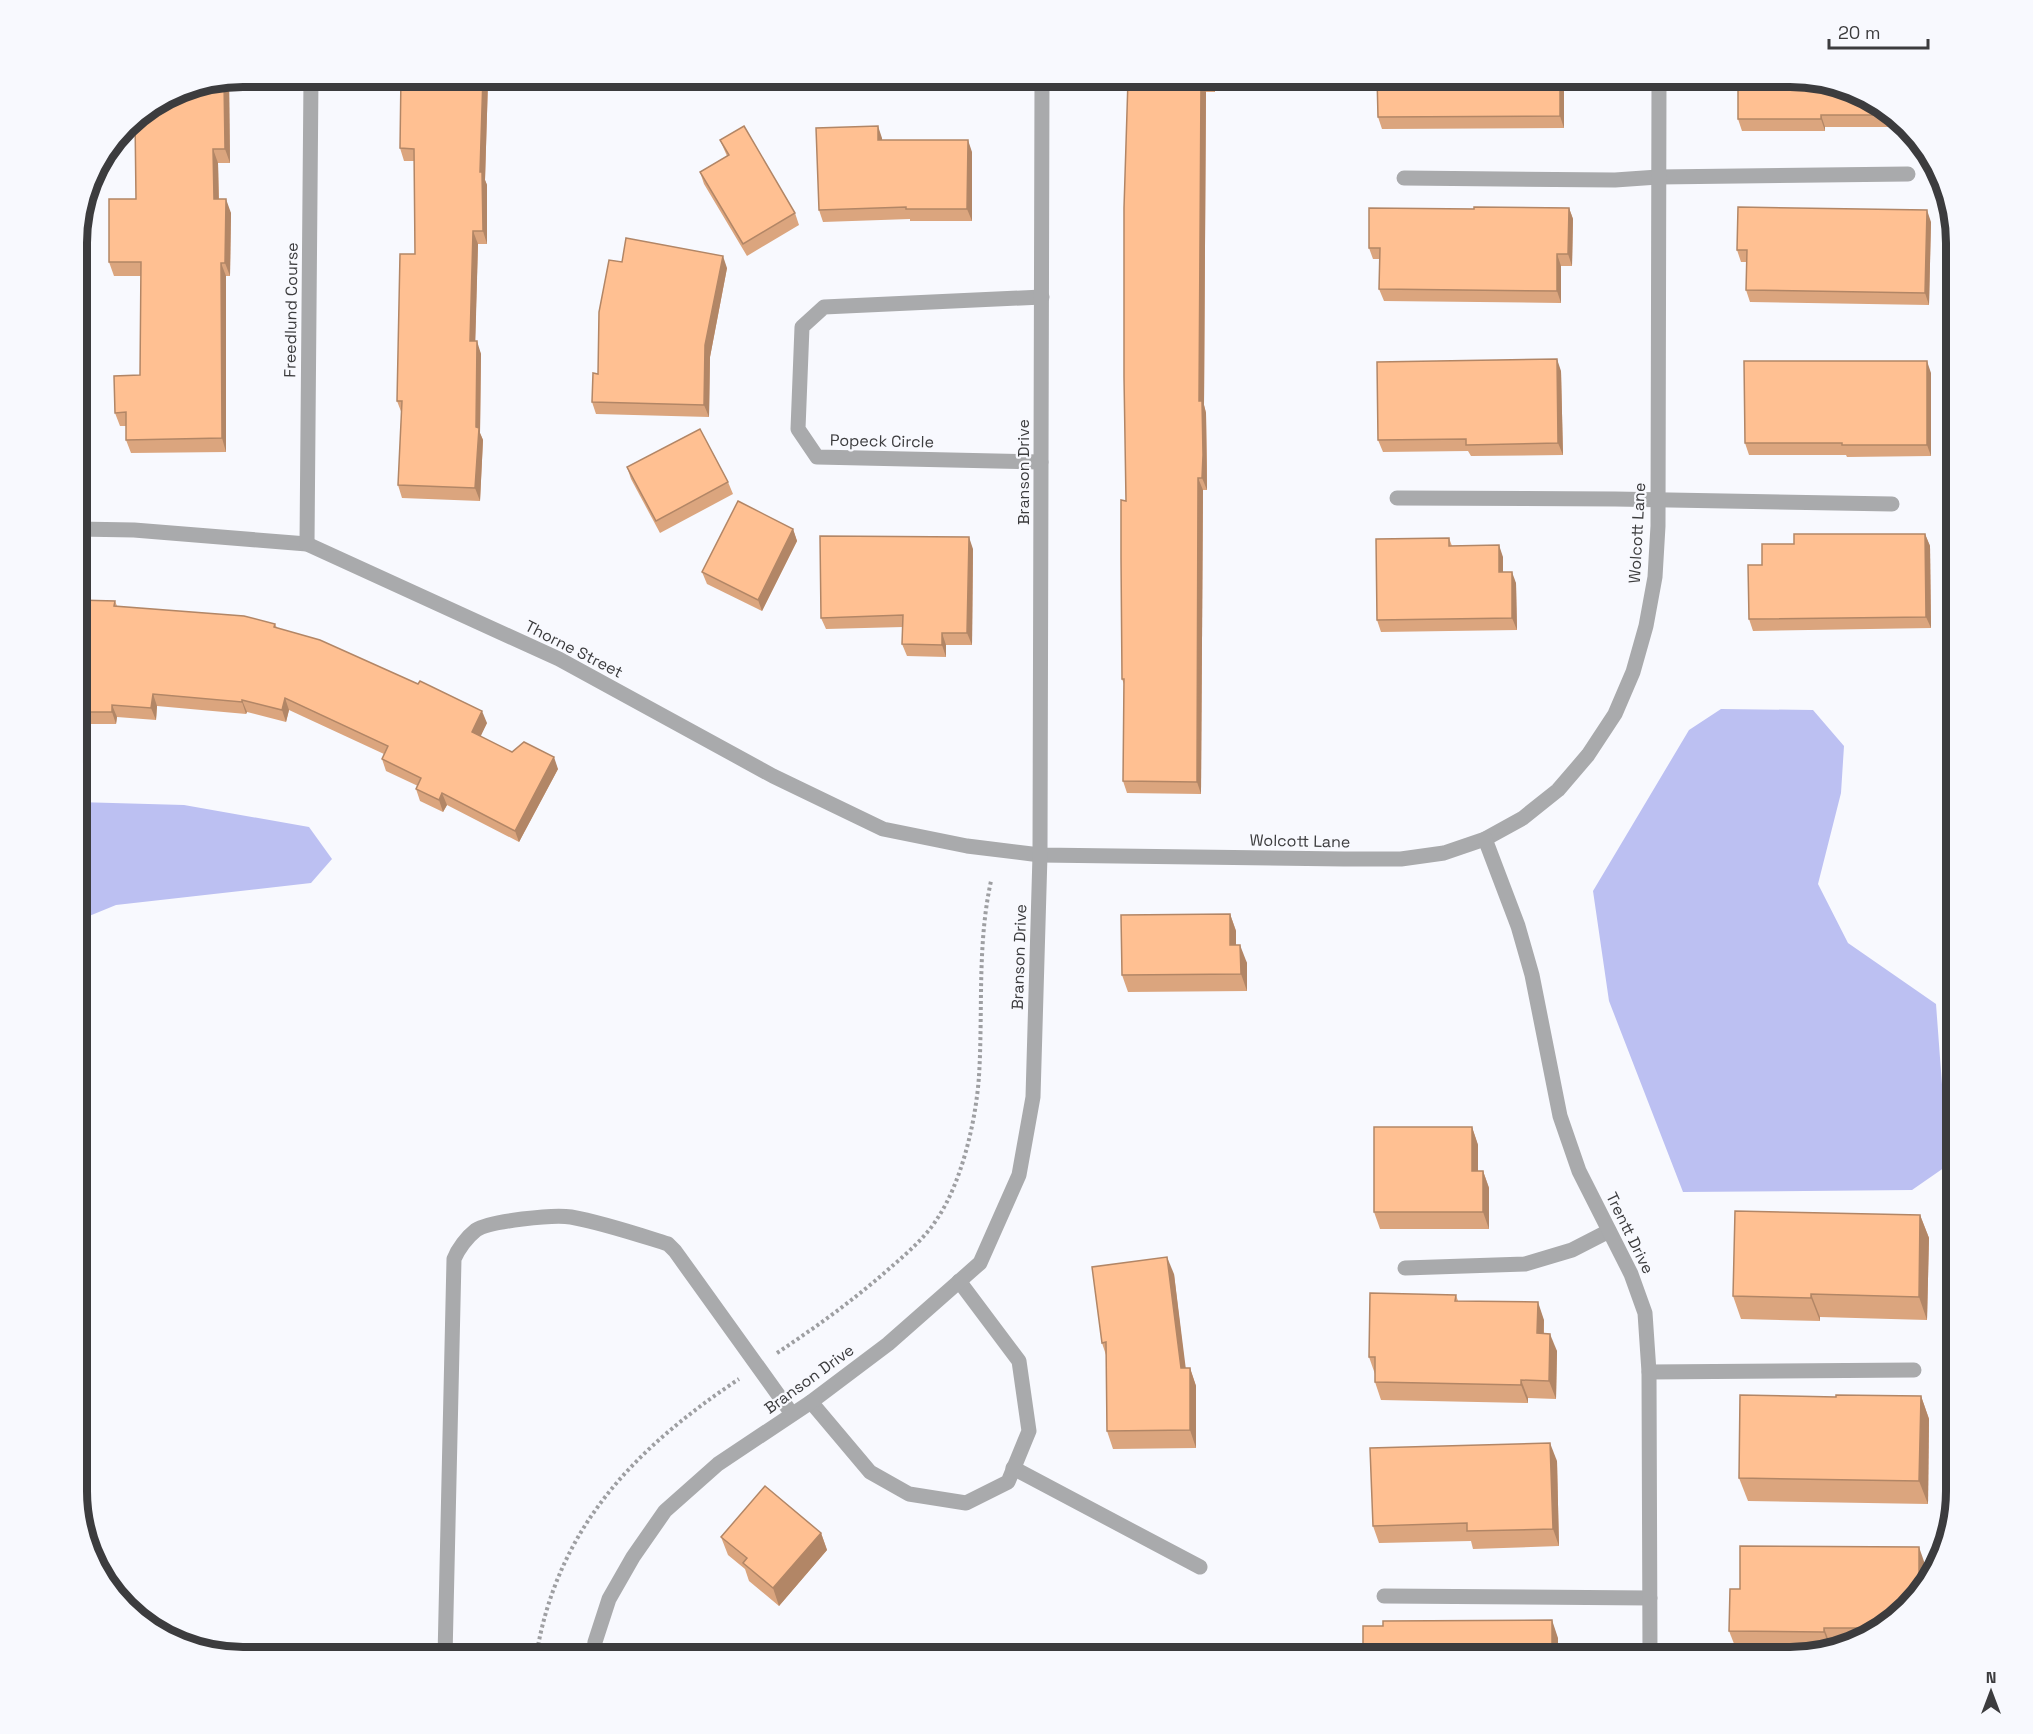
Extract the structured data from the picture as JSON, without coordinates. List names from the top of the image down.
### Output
{
  "streets": {
    "street": [
      "Freedlund Course",
      "Popeck Circle",
      "Branson Drive",
      "Wolcott Lane",
      "Thorne Street",
      "Trentt Drive"
    ]
  },
  "crossings": [
    ["Freedlund Course", "Thorne Street"],
    ["Popeck Circle", "Branson Drive"],
    ["Branson Drive", "Wolcott Lane"],
    ["Branson Drive", "Thorne Street"],
    ["Wolcott Lane", "Thorne Street"],
    ["Wolcott Lane", "Trentt Drive"]
  ],
  "scale_bar": "20 m",
  "north": "top"
}
